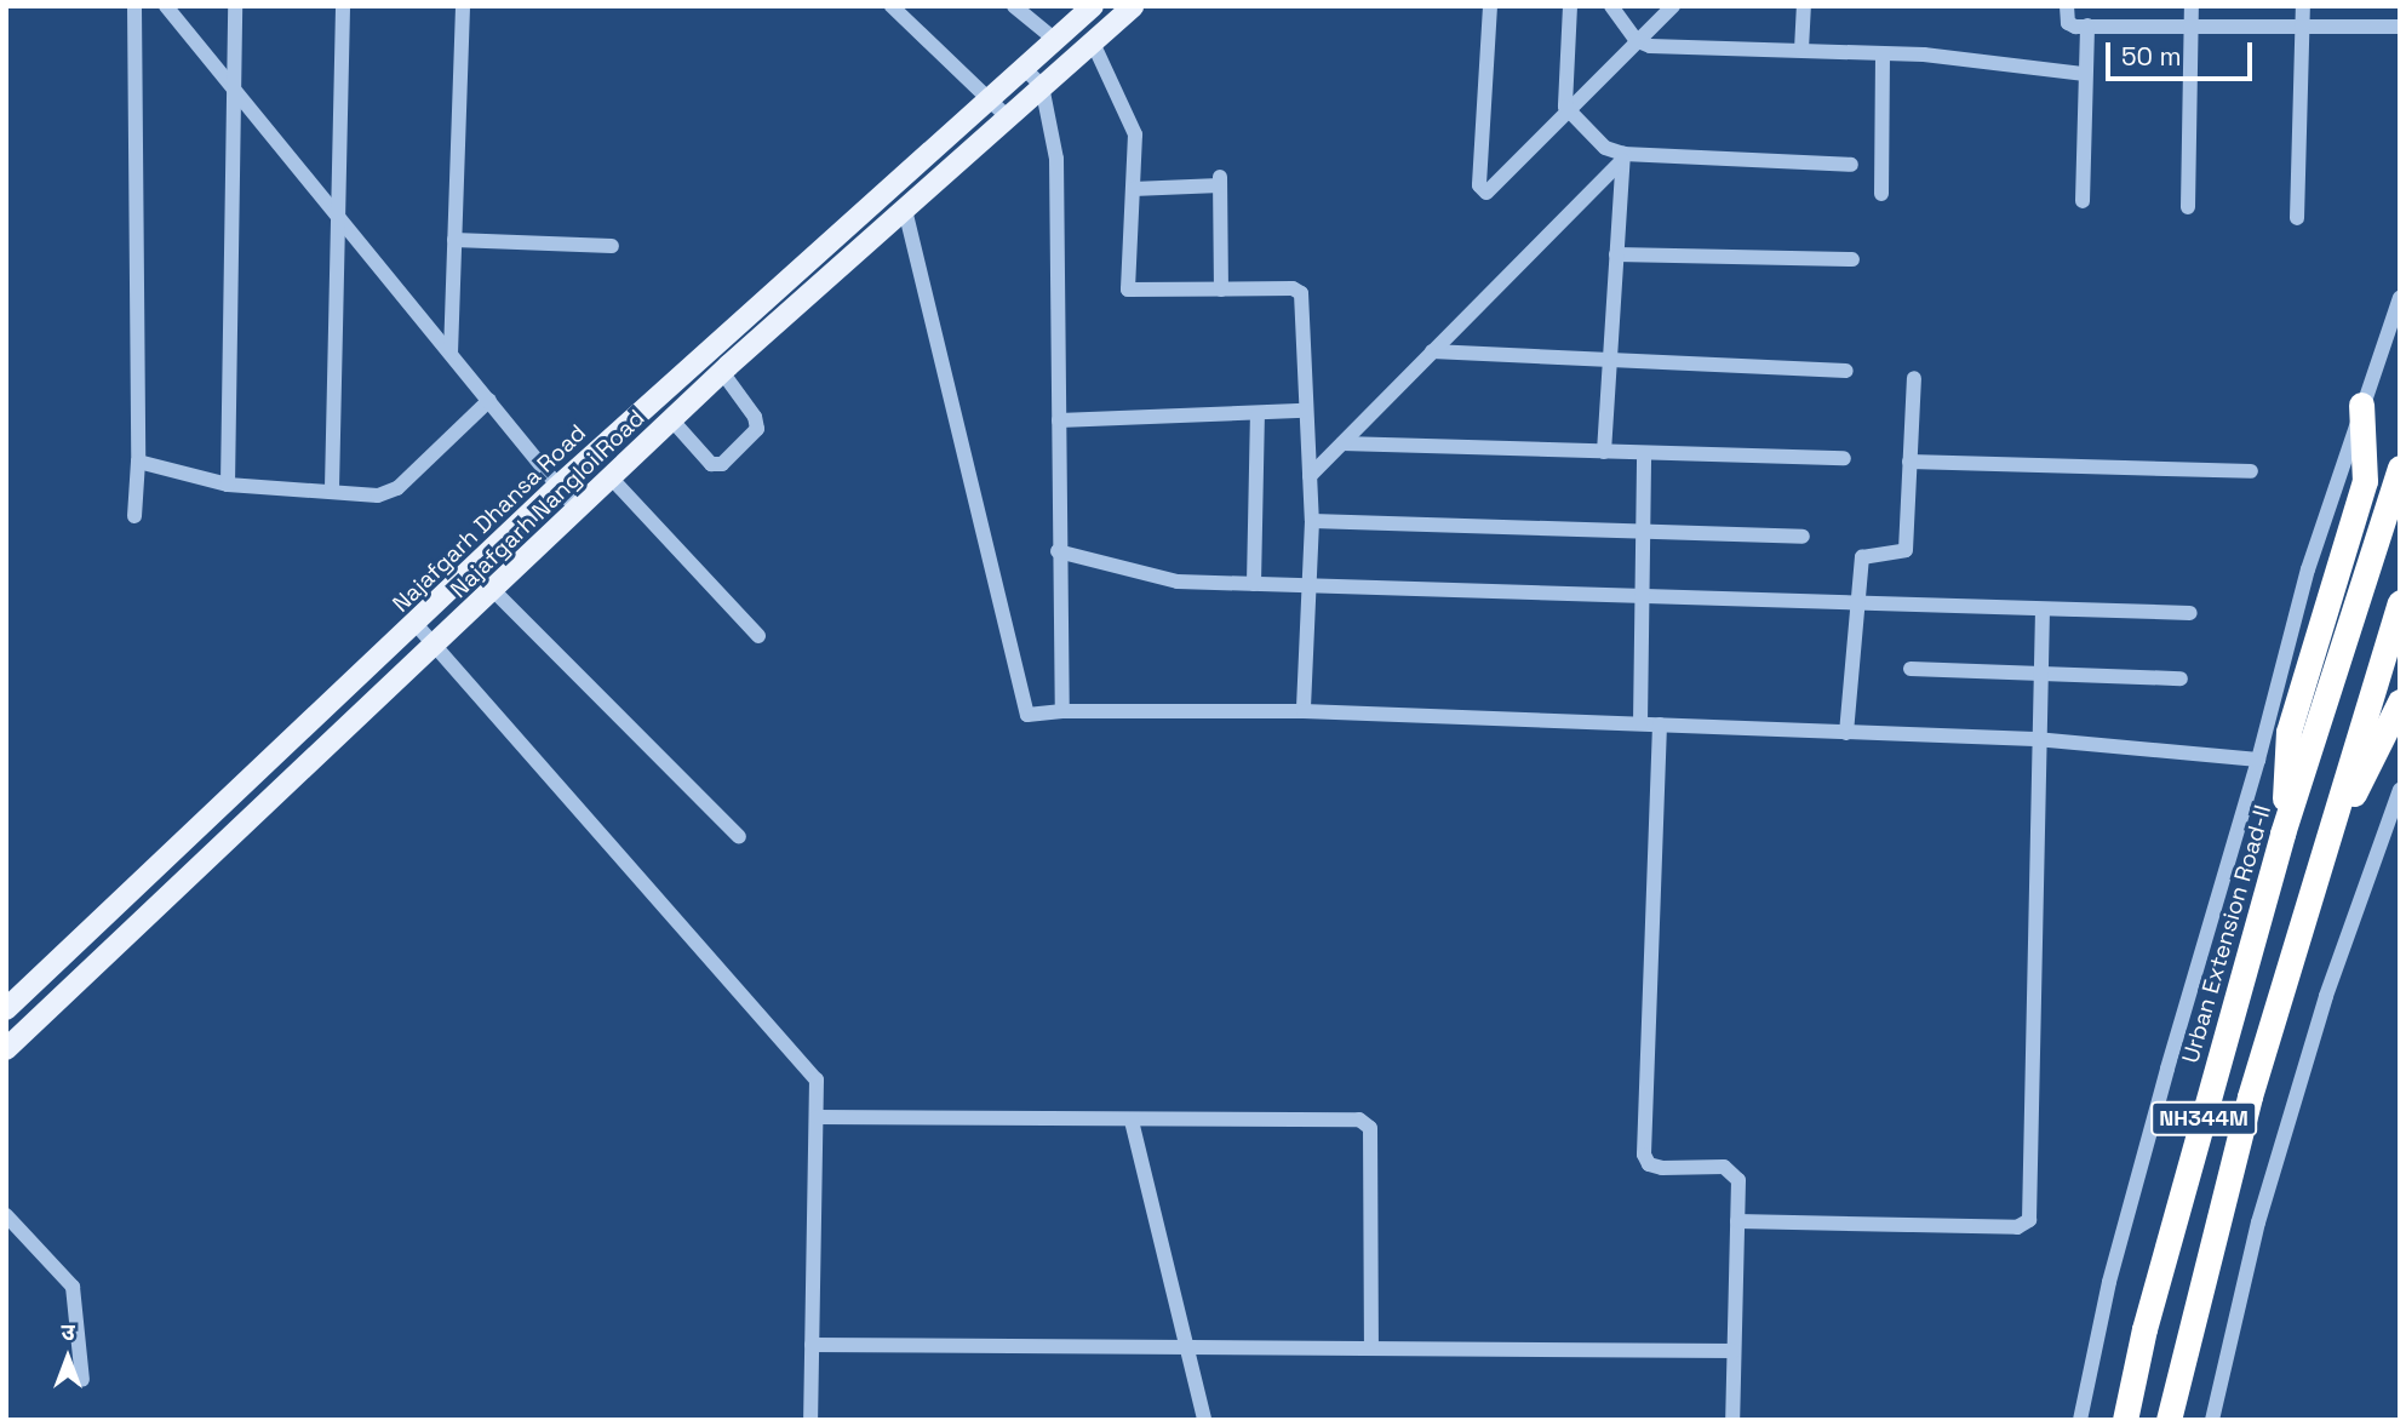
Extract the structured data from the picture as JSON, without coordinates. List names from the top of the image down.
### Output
{
  "streets": {
    "highway": ["Urban Extension Road-II", "NH344M"],
    "main road": ["Najafgarh Nangloi Road", "Najafgarh Dhansa Road"]
  },
  "scale_bar": "50 m",
  "north": "top"
}
